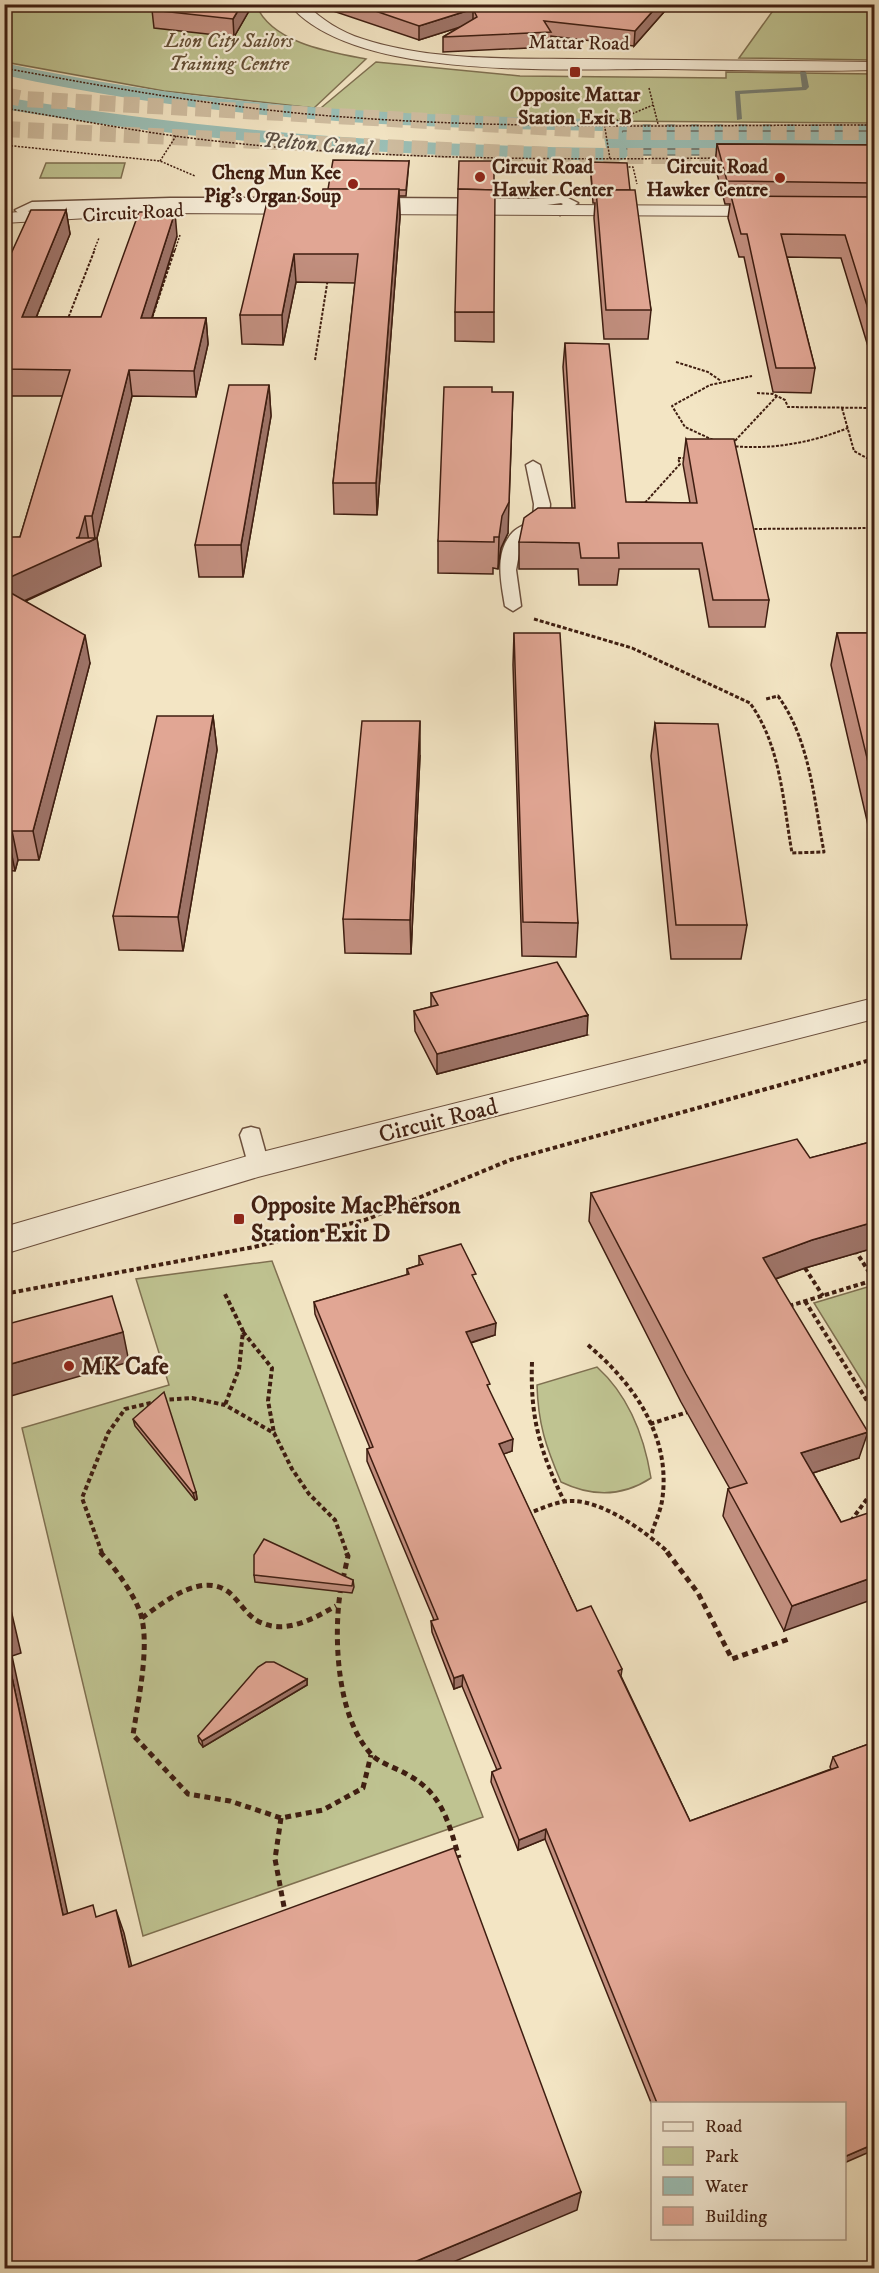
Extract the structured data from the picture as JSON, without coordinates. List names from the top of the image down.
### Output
{
  "streets": {
    "street": ["Mattar Road", "Circuit Road"]
  },
  "water": ["Pelton Canal"],
  "parks": ["Lion City Sailors Training Centre"],
  "places": {
    "transit": ["Opposite Mattar Station Exit B", "Opposite MacPherson Station Exit D"],
    "other": [
      "Circuit Road Hawker Center",
      "Circuit Road Hawker Centre",
      "Cheng Mun Kee Pig's Organ Soup",
      "MK Cafe"
    ]
  },
  "legend": [
    "Road",
    "Park",
    "Water",
    "Building"
  ]
}
